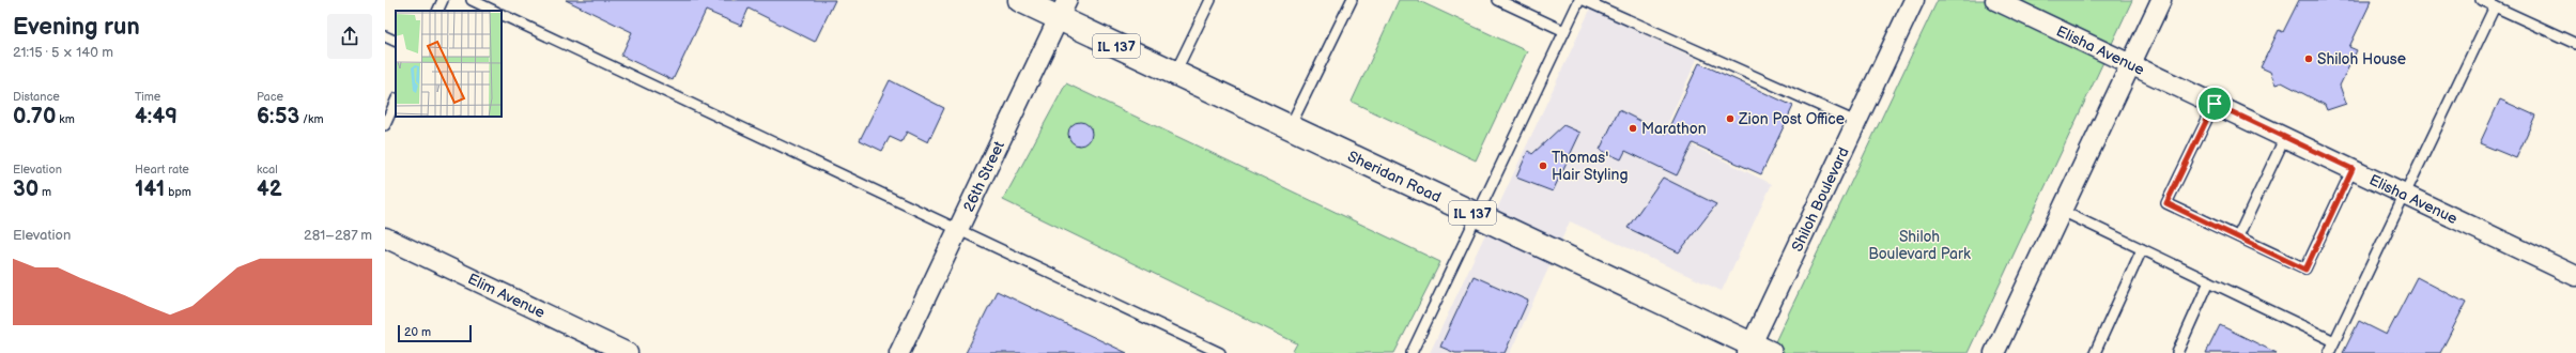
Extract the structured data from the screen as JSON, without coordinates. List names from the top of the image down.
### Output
{
  "streets": {
    "main road": ["IL 137", "Sheridan Road"],
    "street": [
      "Elisha Avenue",
      "26th Street",
      "Shiloh Boulevard",
      "Elim Avenue"
    ]
  },
  "crossings": [
    ["26th Street", "Sheridan Road"],
    ["Sheridan Road", "Shiloh Boulevard"]
  ],
  "parks": ["Shiloh Boulevard Park"],
  "places": [
    "Shiloh House",
    "Zion Post Office",
    "Marathon",
    "Thomas' Hair Styling"
  ],
  "scale_bar": "20 m",
  "page": {
    "heading": ["Evening run", "21:15 · 5 × 140 m"],
    "stats": [
      ["Distance", "0.70 km"],
      ["Time", "4:49"],
      ["Pace", "6:53 /km"],
      ["Elevation", "30 m"],
      ["Heart rate", "141 bpm"],
      ["kcal", "42"]
    ],
    "chart": ["Elevation", "281–287 m"],
    "scale": "20 m"
  }
}
